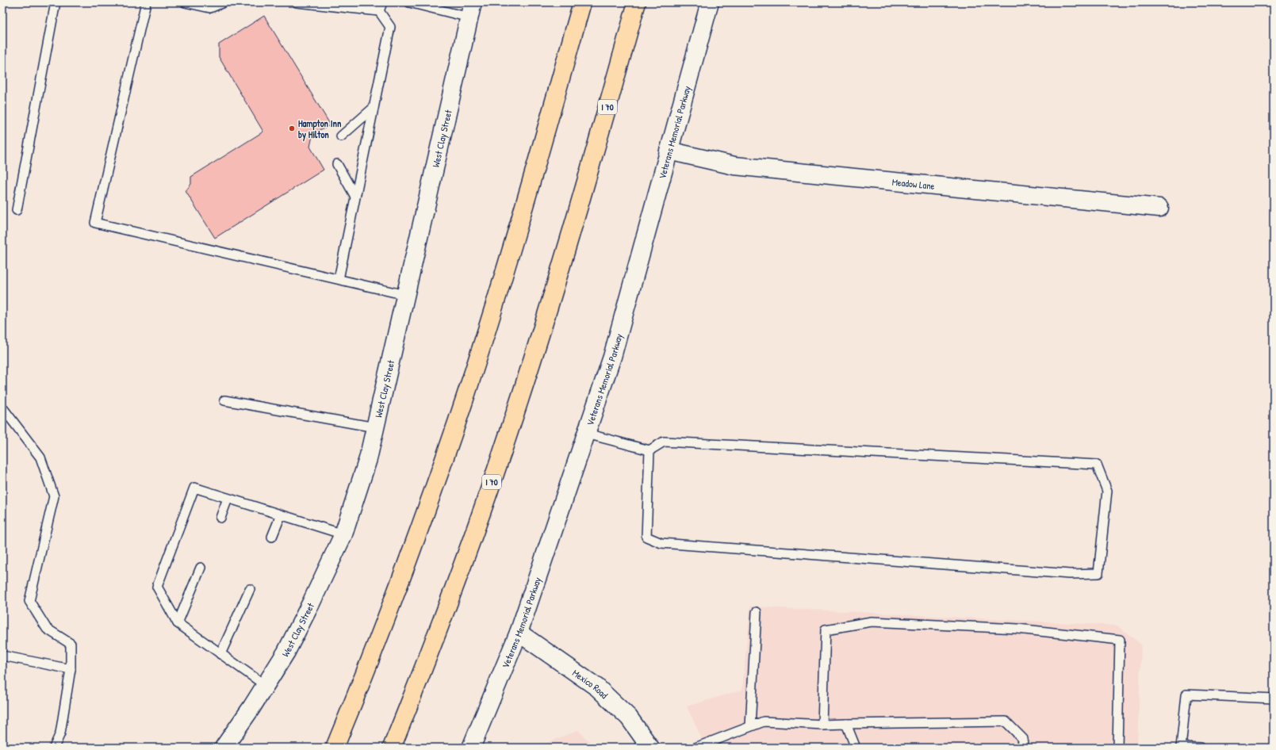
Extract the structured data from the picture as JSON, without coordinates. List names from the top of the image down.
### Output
{
  "streets": {
    "highway": ["I 70"],
    "street": [
      "Veterans Memorial Parkway",
      "West Clay Street",
      "Meadow Lane",
      "Mexico Road"
    ]
  },
  "crossings": [
    ["Veterans Memorial Parkway", "Meadow Lane"],
    ["Veterans Memorial Parkway", "Mexico Road"]
  ],
  "places": ["Hampton Inn by Hilton"]
}
